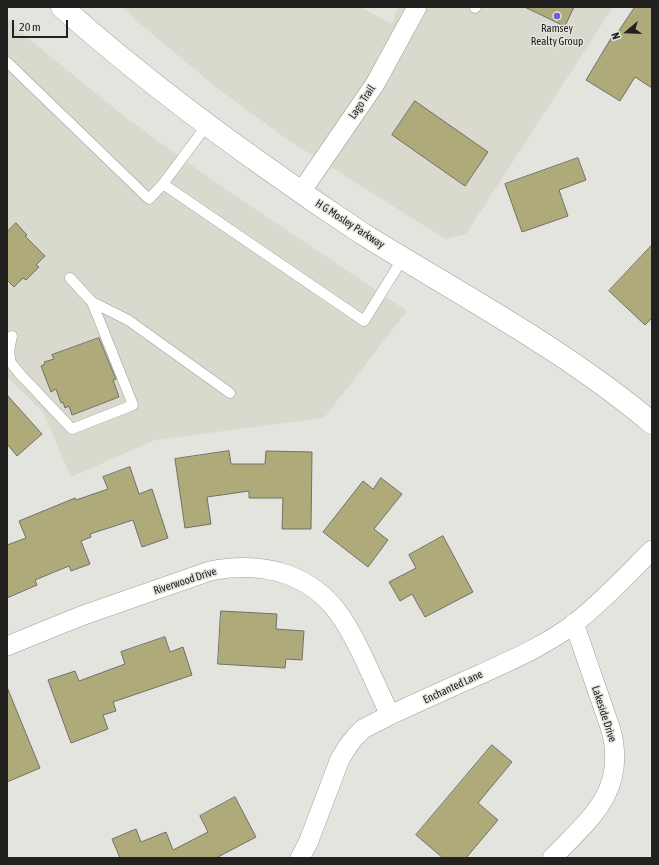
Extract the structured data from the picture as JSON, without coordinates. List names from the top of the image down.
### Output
{
  "streets": {
    "main road": ["H G Mosley Parkway"],
    "street": [
      "Lago Trail",
      "Riverwood Drive",
      "Enchanted Lane",
      "Lakeside Drive"
    ]
  },
  "crossings": [
    ["Lago Trail", "H G Mosley Parkway"],
    ["Riverwood Drive", "Enchanted Lane"],
    ["Enchanted Lane", "Lakeside Drive"]
  ],
  "places": ["Ramsey Realty Group"],
  "scale_bar": "20 m",
  "north": "left"
}
